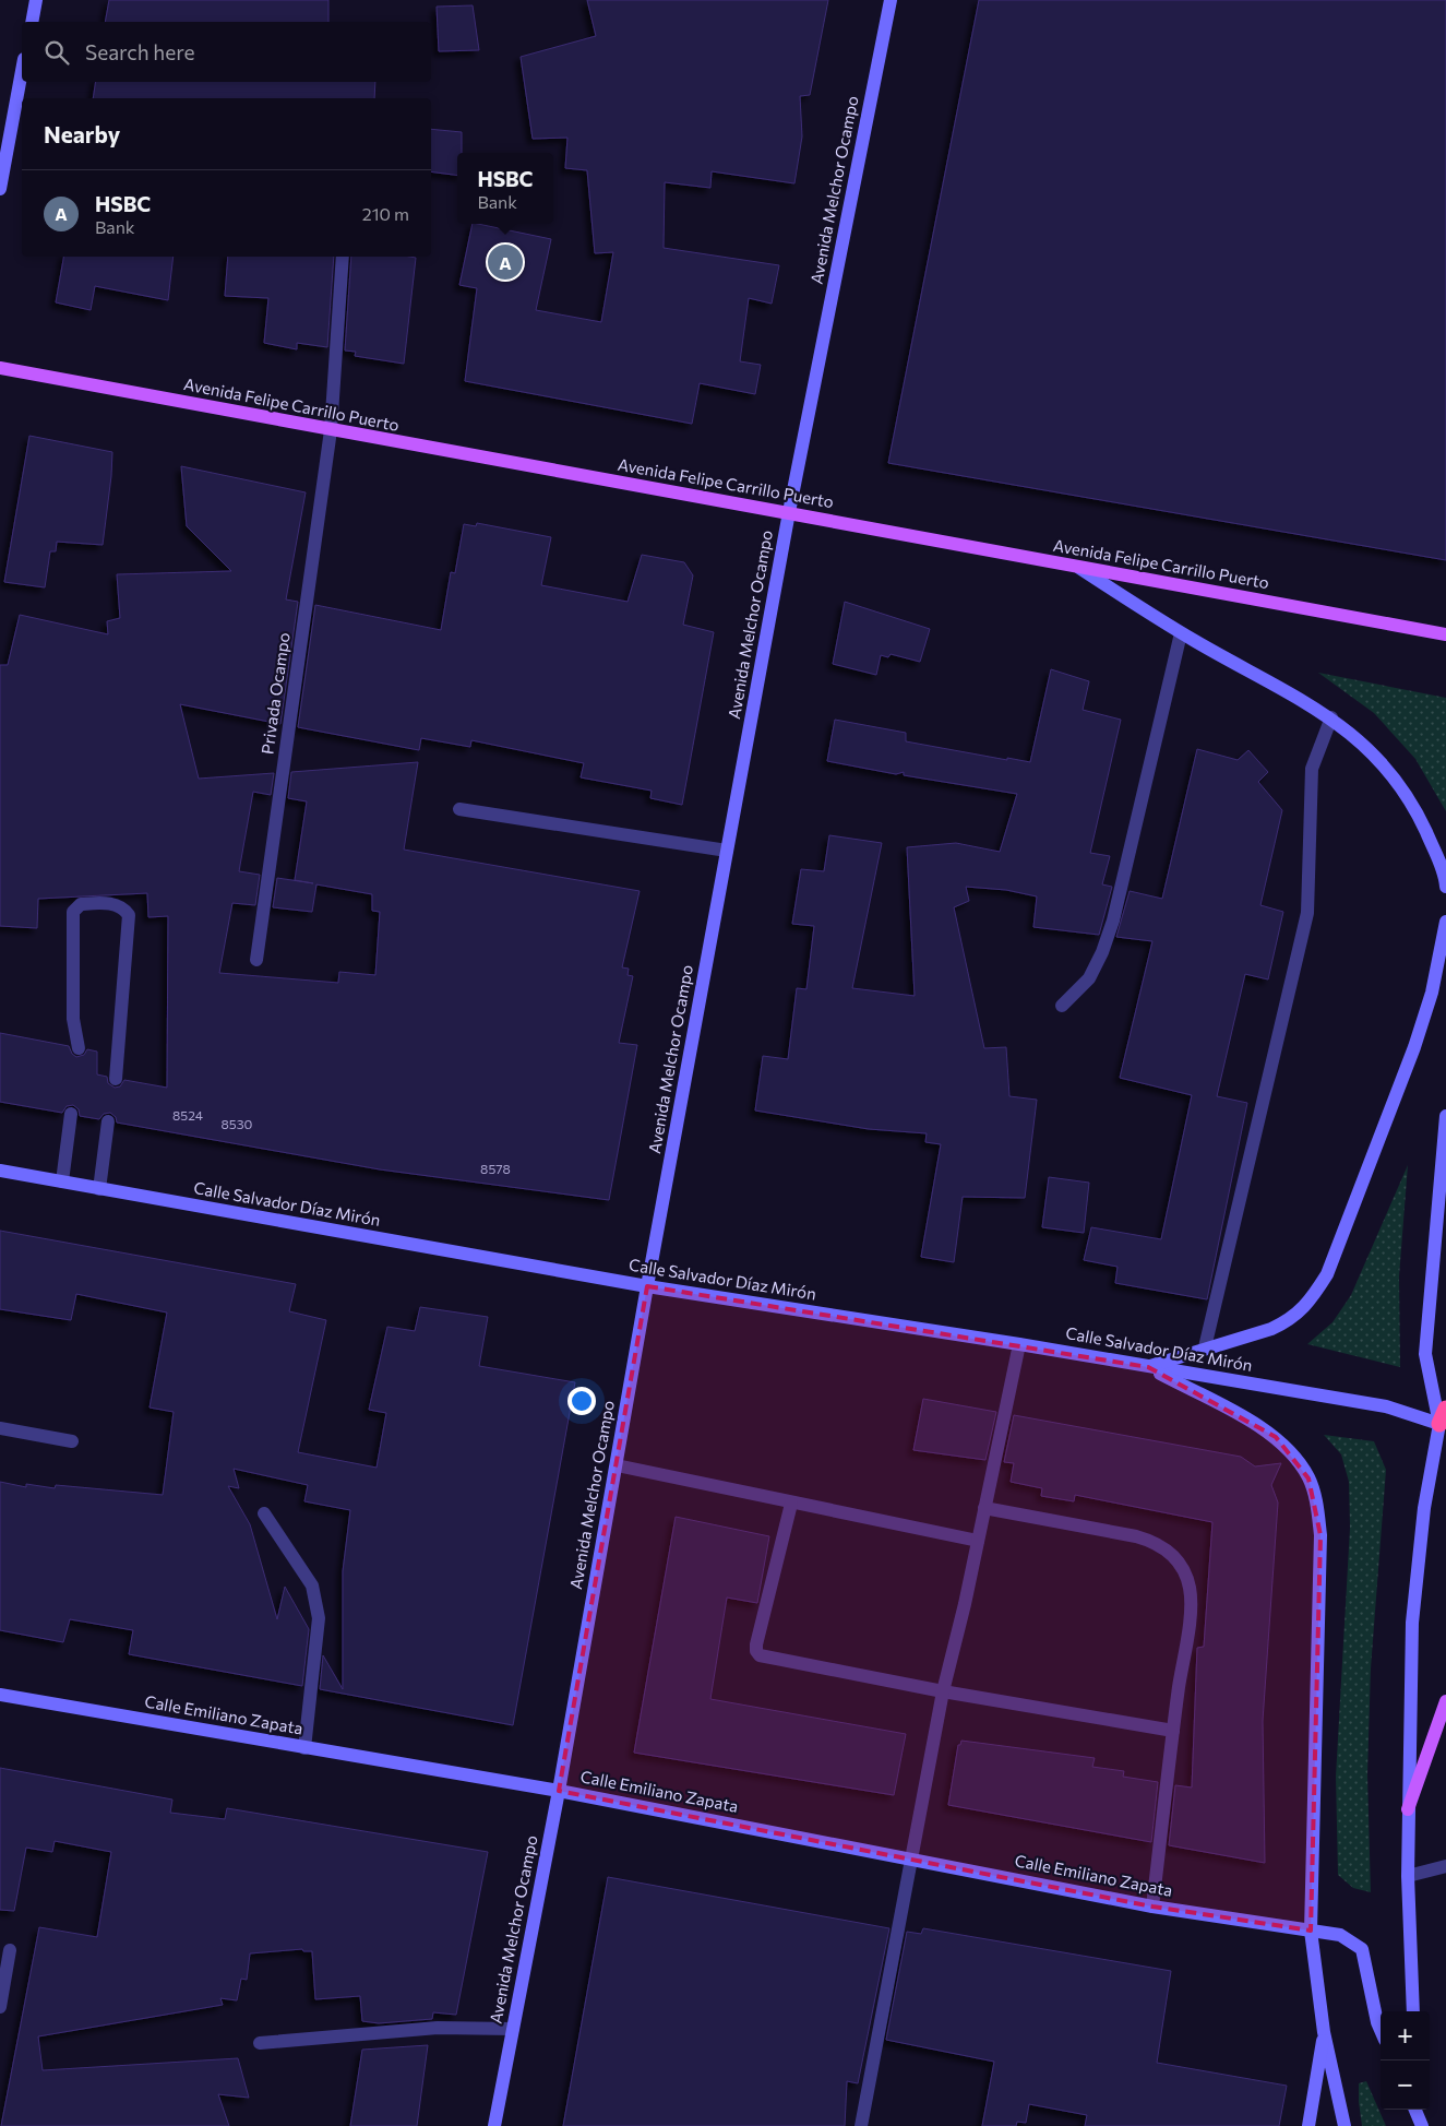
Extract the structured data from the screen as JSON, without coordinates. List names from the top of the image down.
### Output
{
  "streets": {
    "main road": [
      "Avenida Melchor Ocampo",
      "Avenida Felipe Carrillo Puerto",
      "Calle Salvador Díaz Mirón",
      "Calle Emiliano Zapata"
    ],
    "lane": ["Privada Ocampo"]
  },
  "crossings": [
    ["Avenida Melchor Ocampo", "Avenida Felipe Carrillo Puerto"],
    ["Avenida Melchor Ocampo", "Calle Salvador Díaz Mirón"],
    ["Avenida Melchor Ocampo", "Calle Emiliano Zapata"],
    ["Avenida Felipe Carrillo Puerto", "Privada Ocampo"]
  ],
  "house_numbers": ["8524", "8530", "8578"],
  "page": {
    "search": "Search here",
    "heading": "Nearby",
    "popup": ["HSBC", "Bank"],
    "list": [
      {
        "mark": "A",
        "name": "HSBC",
        "note": "Bank",
        "value": "210 m"
      }
    ],
    "pins": "A",
    "map_buttons": ["+", "−"]
  }
}
